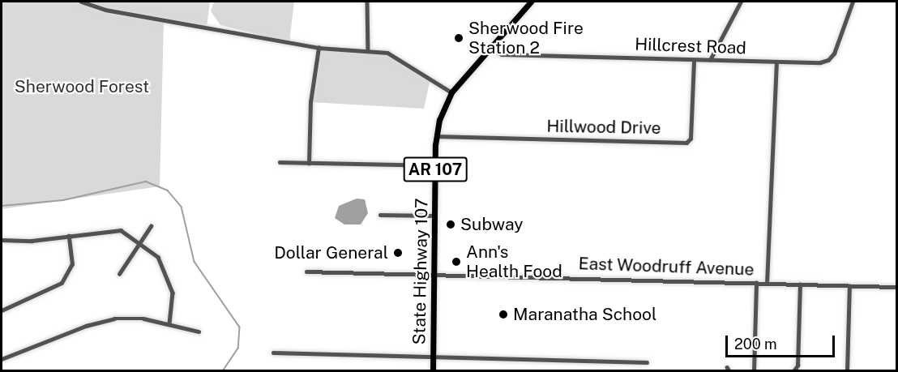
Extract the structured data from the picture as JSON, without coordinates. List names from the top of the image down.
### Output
{
  "streets": {
    "main road": ["AR 107", "State Highway 107"],
    "street": ["Hillcrest Road", "Hillwood Drive", "East Woodruff Avenue"]
  },
  "crossings": [
    ["Hillcrest Road", "Hillwood Drive"],
    ["Hillcrest Road", "State Highway 107"],
    ["Hillwood Drive", "State Highway 107"],
    ["East Woodruff Avenue", "State Highway 107"]
  ],
  "parks": ["Sherwood Forest"],
  "places": [
    "Sherwood Fire Station 2",
    "Subway",
    "Dollar General",
    "Ann's Health Food",
    "Maranatha School"
  ],
  "scale_bar": "200 m"
}
